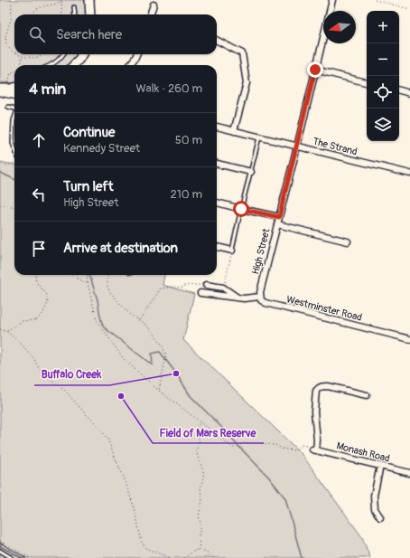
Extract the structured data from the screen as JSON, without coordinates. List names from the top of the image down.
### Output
{
  "streets": {
    "street": [
      "The Strand",
      "High Street",
      "Westminster Road",
      "Monash Road"
    ]
  },
  "crossings": [
    ["The Strand", "High Street"],
    ["High Street", "Westminster Road"]
  ],
  "places": ["Buffalo Creek", "Field of Mars Reserve"],
  "north": "left",
  "page": {
    "map_buttons": ["+", "−"],
    "search": "Search here",
    "heading": ["4 min", "Walk · 260 m"],
    "list": [
      ["Continue", "Kennedy Street", "50 m"],
      ["Turn left", "High Street", "210 m"],
      "Arrive at destination"
    ]
  }
}
